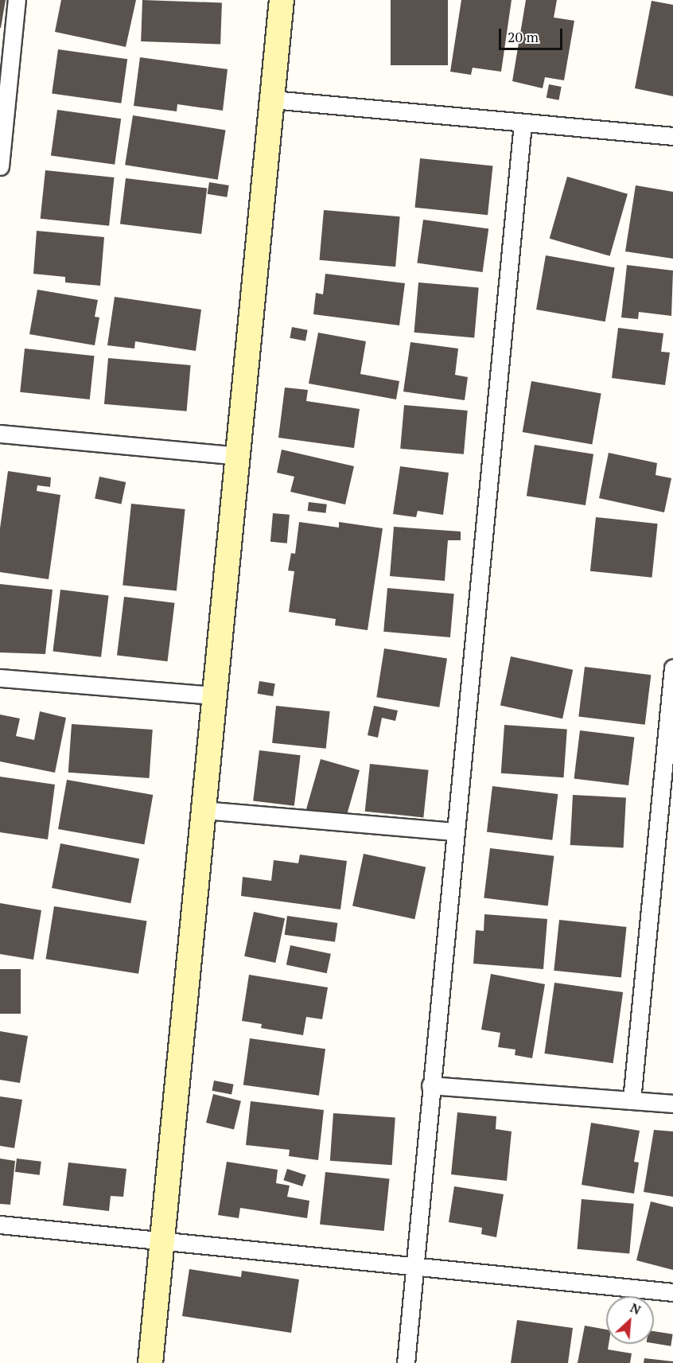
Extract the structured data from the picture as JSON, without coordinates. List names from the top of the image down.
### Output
{
  "scale_bar": "20 m",
  "north": "top right"
}
